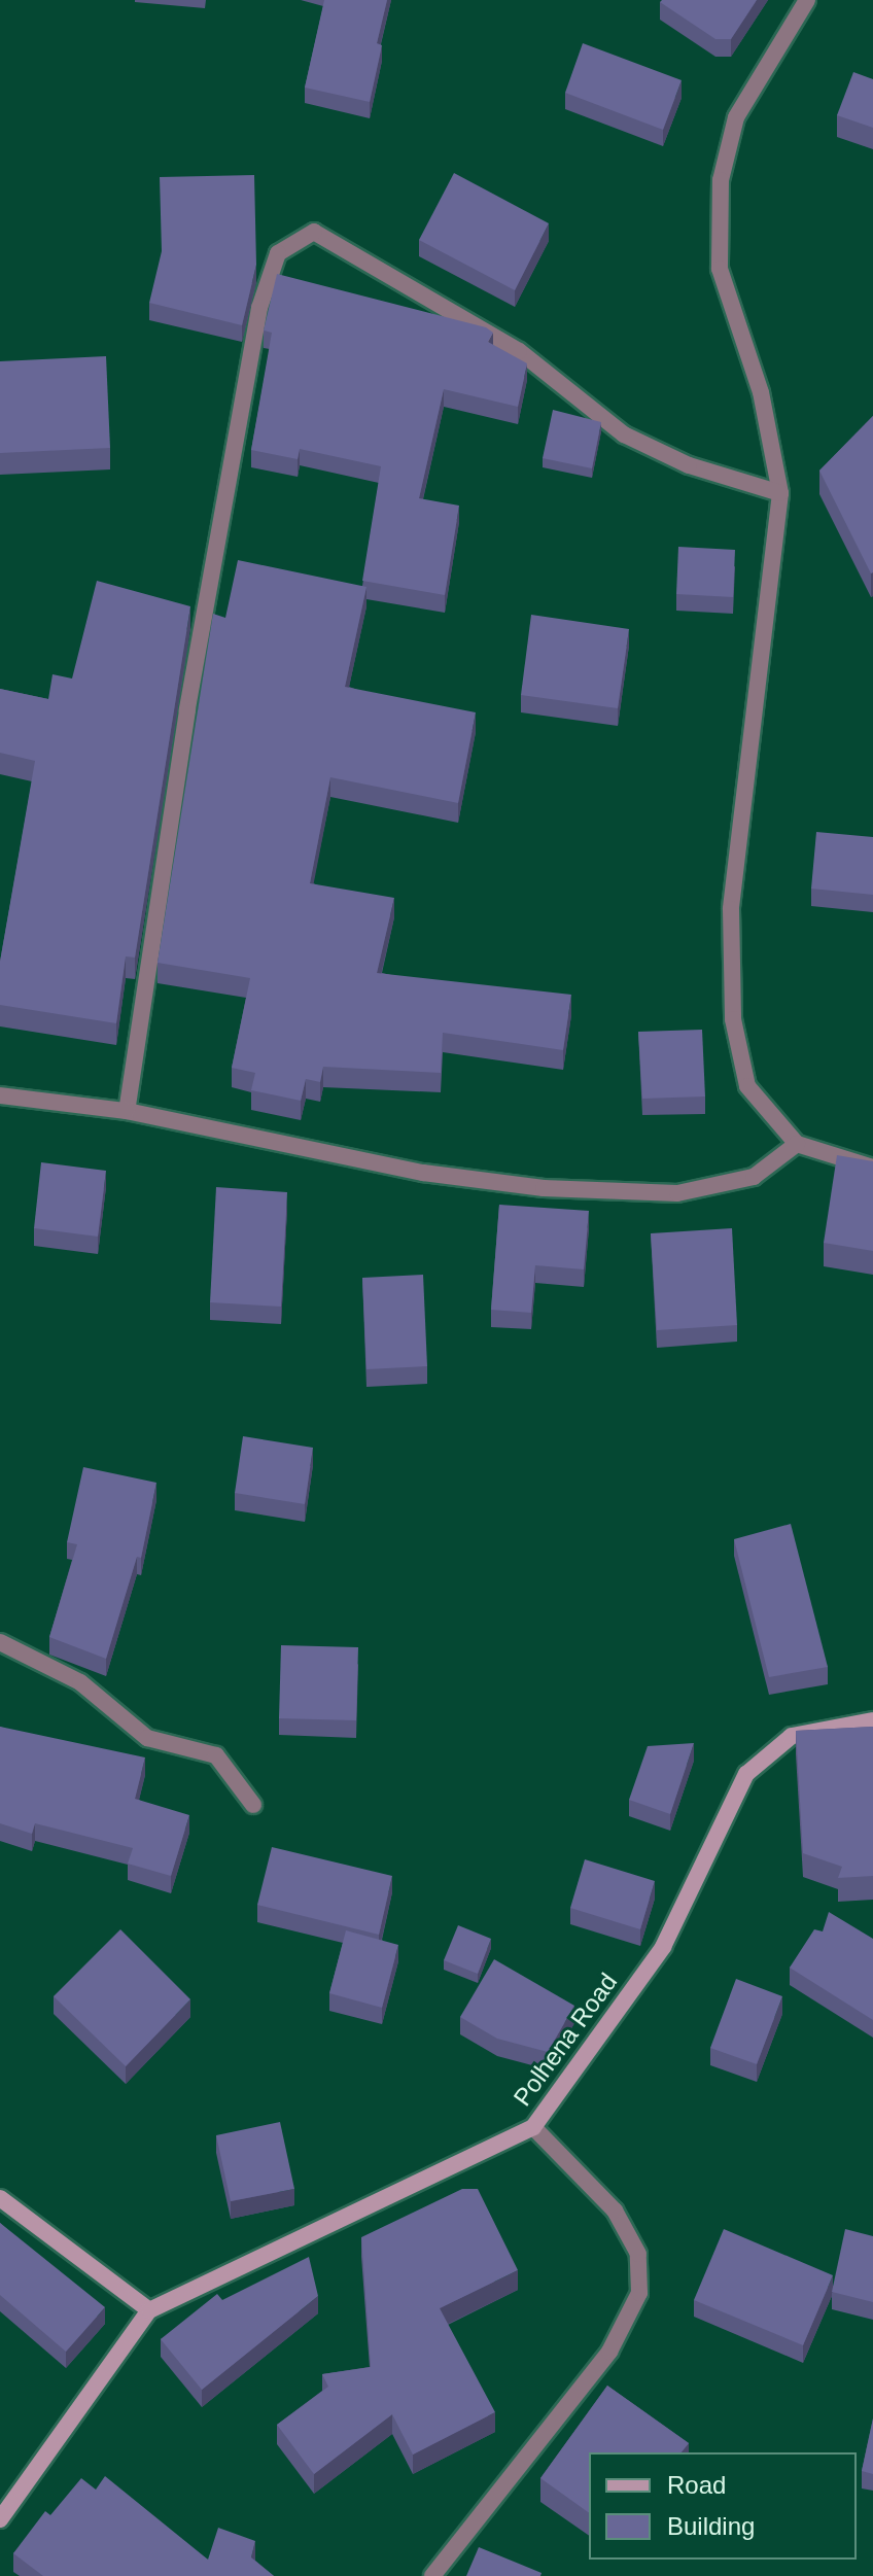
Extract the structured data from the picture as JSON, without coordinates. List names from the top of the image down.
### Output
{
  "streets": {
    "street": ["Polhena Road"]
  },
  "legend": ["Road", "Building"]
}
